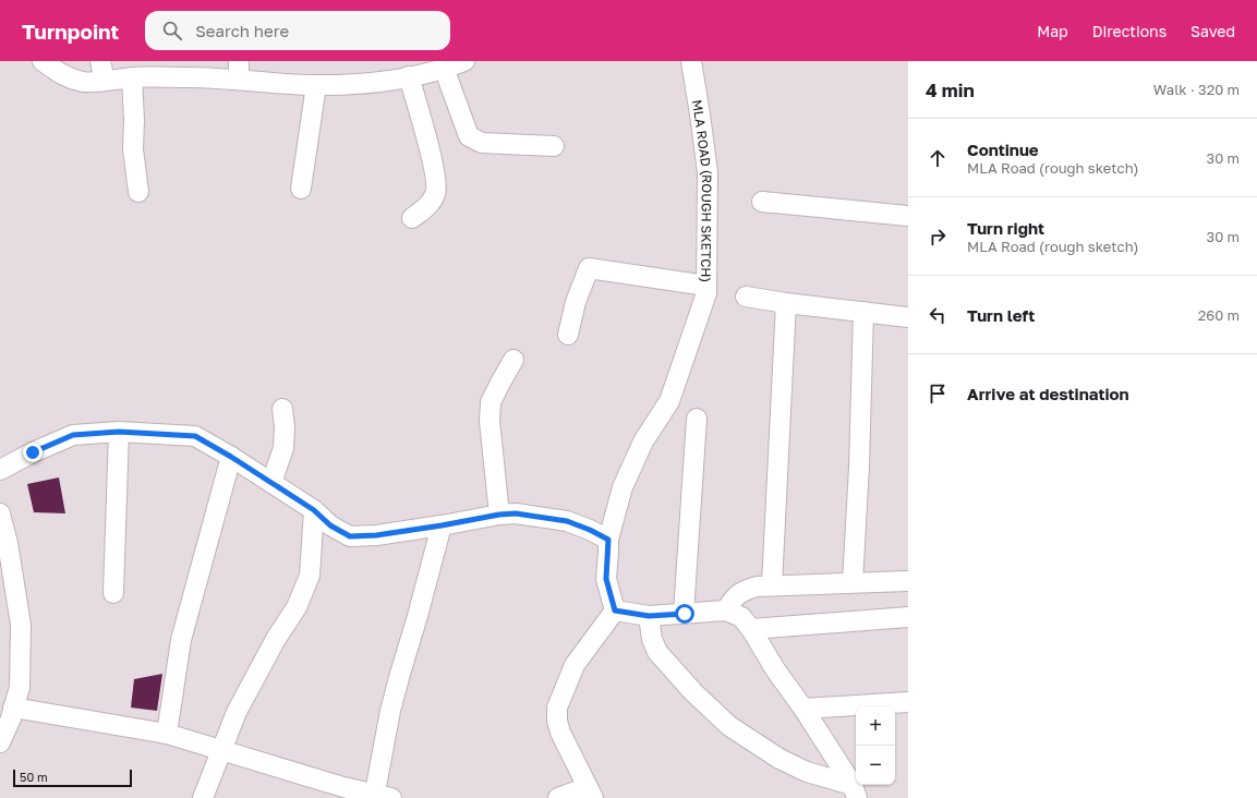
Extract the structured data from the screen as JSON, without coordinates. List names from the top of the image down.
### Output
{
  "streets": {
    "street": ["MLA ROAD (ROUGH SKETCH)"]
  },
  "scale_bar": "50 m",
  "page": {
    "header": "Turnpoint",
    "search": "Search here",
    "nav": ["Map", "Directions", "Saved"],
    "heading": ["4 min", "Walk · 320 m"],
    "list": [
      ["Continue", "MLA Road (rough sketch)", "30 m"],
      ["Turn right", "MLA Road (rough sketch)", "30 m"],
      ["Turn left", "260 m"],
      "Arrive at destination"
    ],
    "map_buttons": ["+", "−"],
    "scale": "50 m"
  }
}
